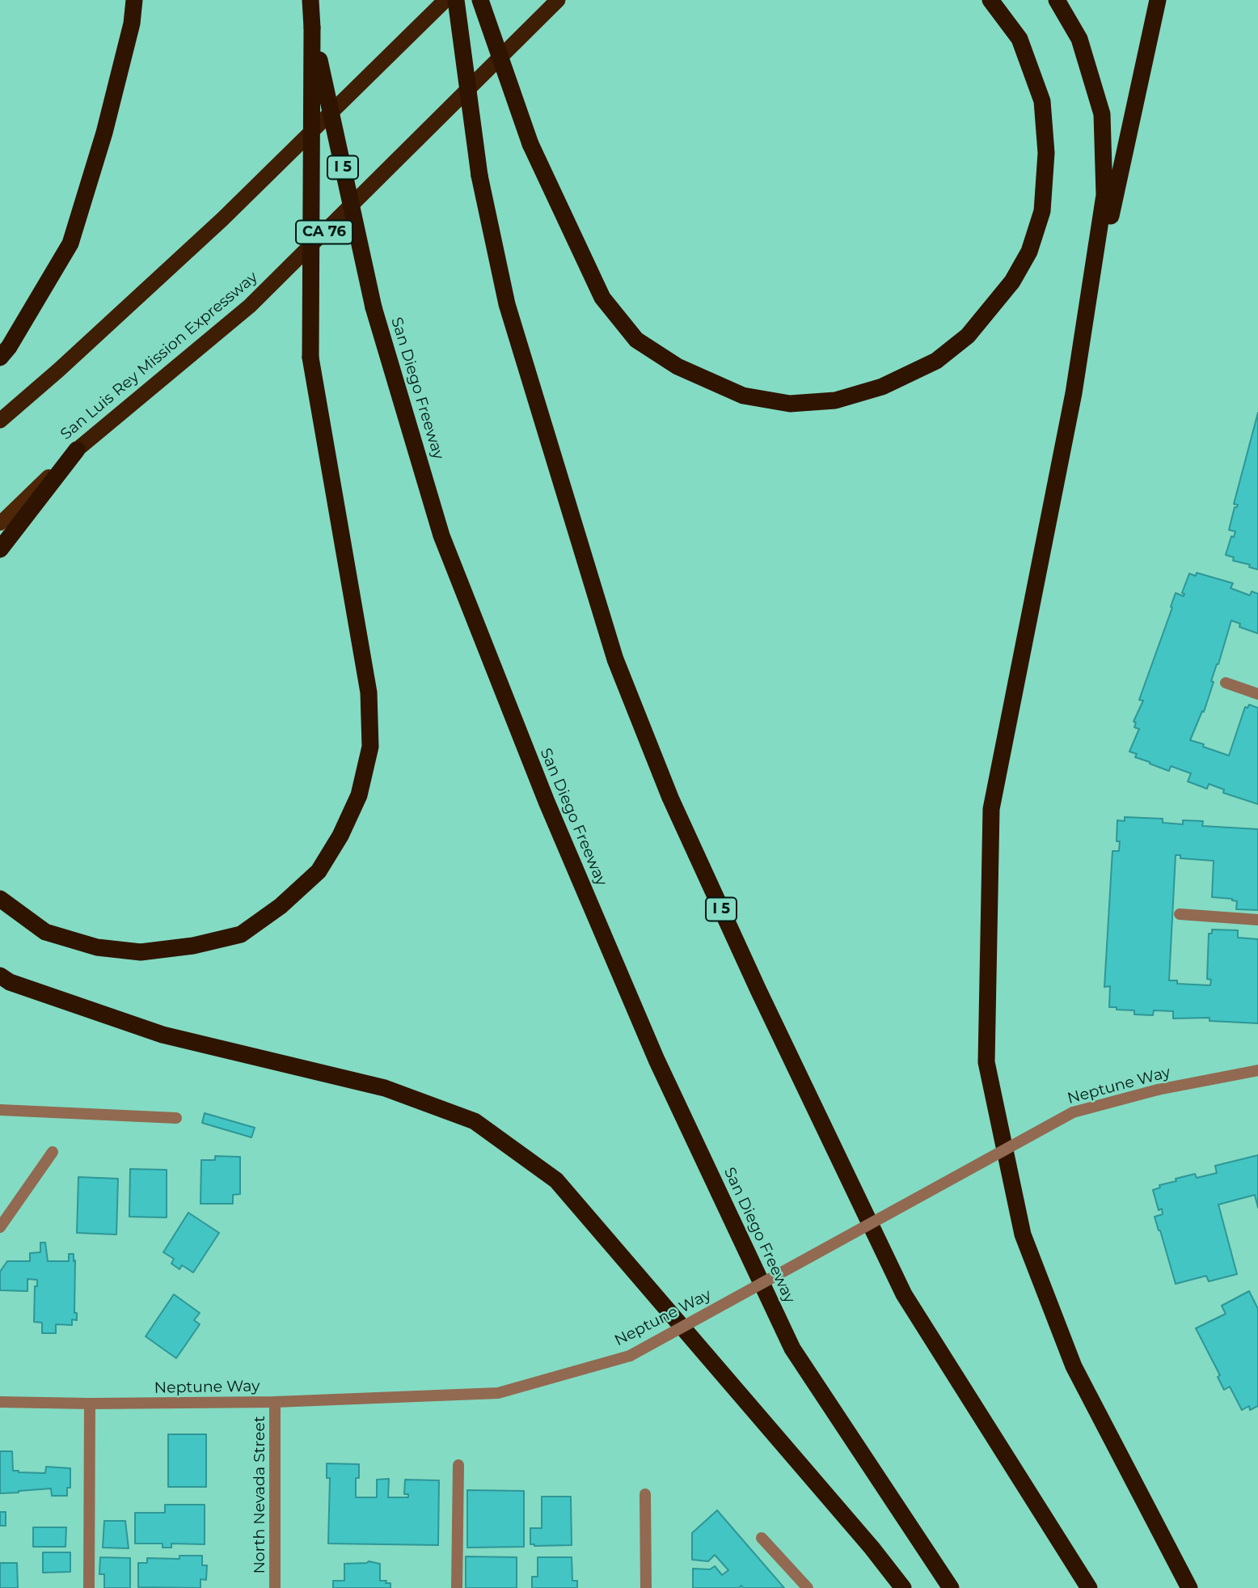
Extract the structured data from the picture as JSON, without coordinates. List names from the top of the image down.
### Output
{
  "streets": {
    "highway": [
      "I 5",
      "CA 76",
      "San Luis Rey Mission Expressway",
      "San Diego Freeway"
    ],
    "street": ["Neptune Way", "North Nevada Street"]
  },
  "crossings": [
    ["Neptune Way", "North Nevada Street"]
  ]
}
